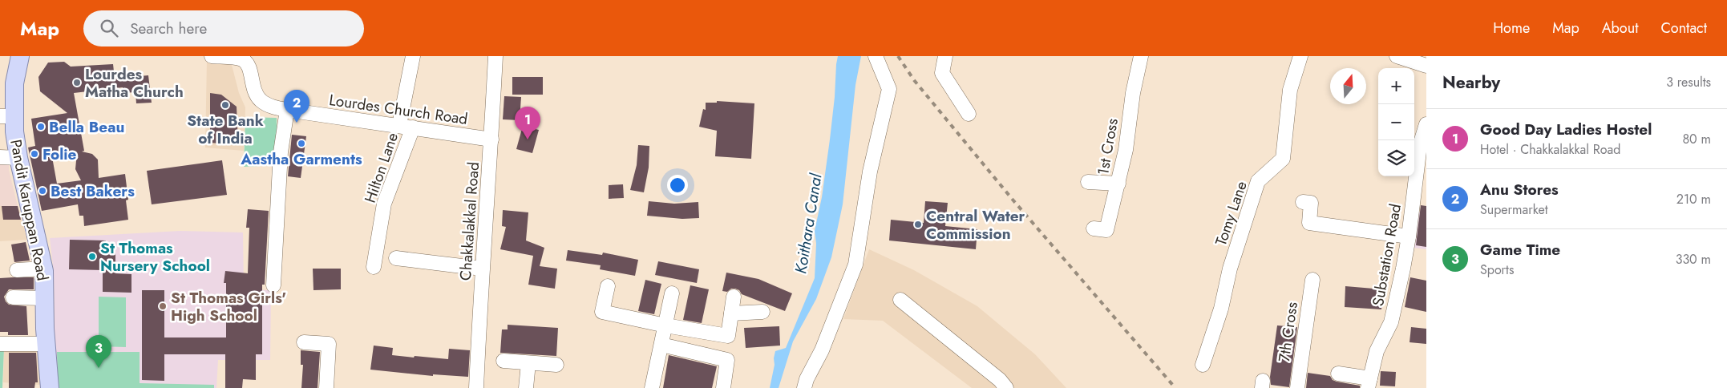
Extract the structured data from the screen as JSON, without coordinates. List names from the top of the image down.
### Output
{
  "streets": {
    "main road": ["Pandit Karuppan Road"],
    "street": [
      "Lourdes Church Road",
      "1st Cross",
      "Hilton Lane",
      "Tomy Lane",
      "Chakkalakkal Road",
      "Substation Road",
      "7th Cross"
    ]
  },
  "crossings": [
    ["Lourdes Church Road", "Hilton Lane"],
    ["Lourdes Church Road", "Chakkalakkal Road"]
  ],
  "water": ["Koithara Canal"],
  "places": [
    "Lourdes Matha Church",
    "State Bank of India",
    "Bella Beau",
    "Aastha Garments",
    "Folie",
    "Best Bakers",
    "Central Water Commission",
    "St Thomas Nursery School",
    "St Thomas Girls' High School"
  ],
  "north": "top",
  "page": {
    "header": "Map",
    "search": "Search here",
    "nav": [
      "Home",
      "Map",
      "About",
      "Contact"
    ],
    "heading": ["Nearby", "3 results"],
    "map_buttons": ["+", "−"],
    "pins": ["2", "1", "3"],
    "list": [
      {
        "mark": "1",
        "name": "Good Day Ladies Hostel",
        "note": "Hotel · Chakkalakkal Road",
        "value": "80 m"
      },
      {
        "mark": "2",
        "name": "Anu Stores",
        "note": "Supermarket",
        "value": "210 m"
      },
      {
        "mark": "3",
        "name": "Game Time",
        "note": "Sports",
        "value": "330 m"
      }
    ]
  }
}
